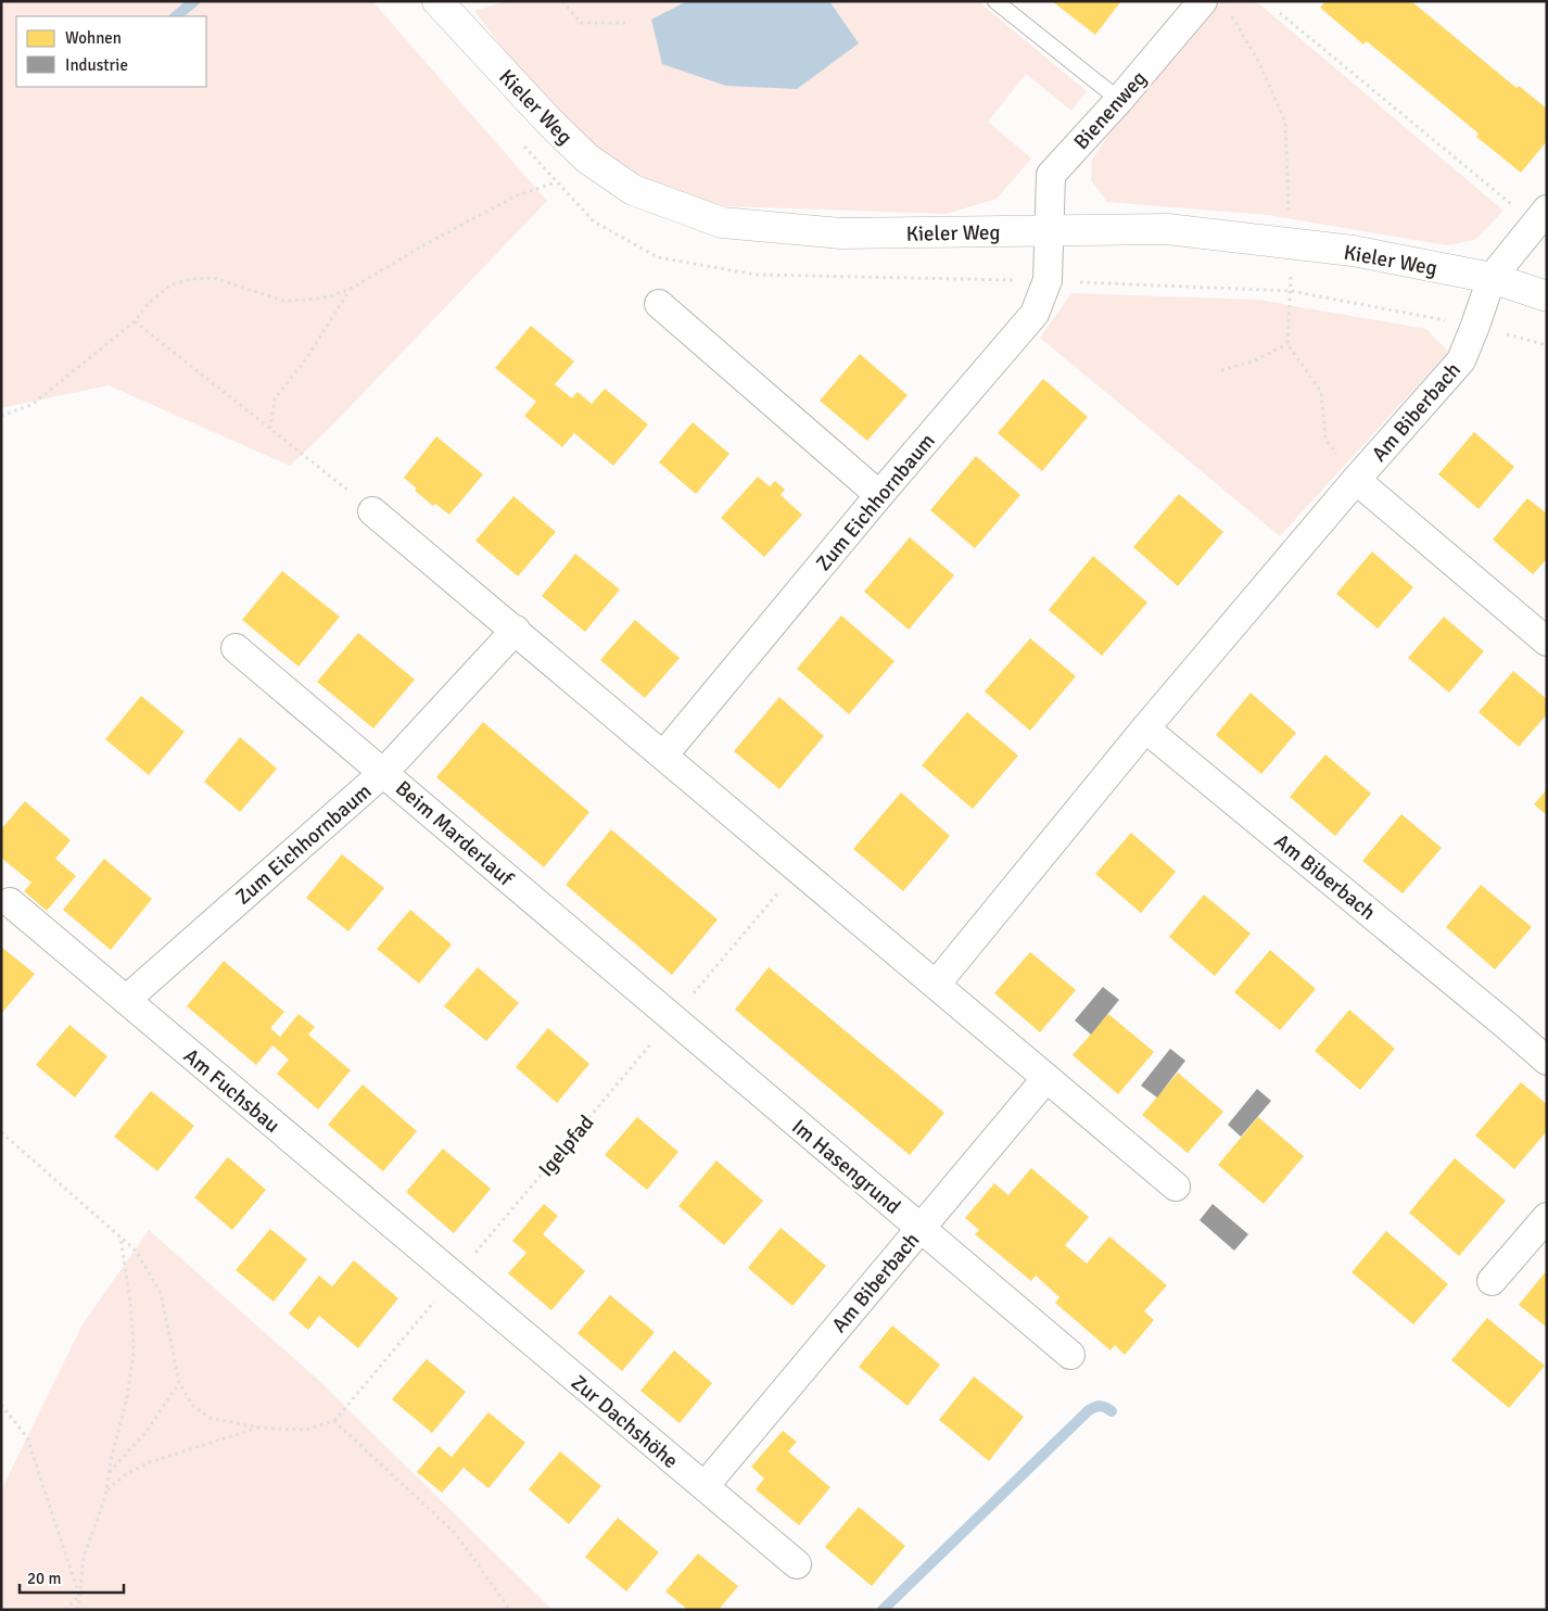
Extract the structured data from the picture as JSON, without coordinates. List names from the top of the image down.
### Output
{
  "streets": {
    "street": [
      "Kieler Weg",
      "Bienenweg",
      "Am Biberbach",
      "Zum Eichhornbaum",
      "Beim Marderlauf",
      "Am Fuchsbau",
      "Im Hasengrund",
      "Zur Dachshöhe"
    ],
    "path": ["Igelpfad"]
  },
  "crossings": [
    ["Kieler Weg", "Bienenweg"],
    ["Kieler Weg", "Am Biberbach"],
    ["Kieler Weg", "Zum Eichhornbaum"],
    ["Bienenweg", "Zum Eichhornbaum"],
    ["Am Biberbach", "Im Hasengrund"],
    ["Am Biberbach", "Zur Dachshöhe"],
    ["Zum Eichhornbaum", "Beim Marderlauf"],
    ["Zum Eichhornbaum", "Am Fuchsbau"],
    ["Beim Marderlauf", "Igelpfad"],
    ["Beim Marderlauf", "Im Hasengrund"],
    ["Am Fuchsbau", "Igelpfad"],
    ["Am Fuchsbau", "Zur Dachshöhe"],
    ["Igelpfad", "Im Hasengrund"],
    ["Igelpfad", "Zur Dachshöhe"]
  ],
  "legend": ["Wohnen", "Industrie"],
  "scale_bar": "20 m"
}
